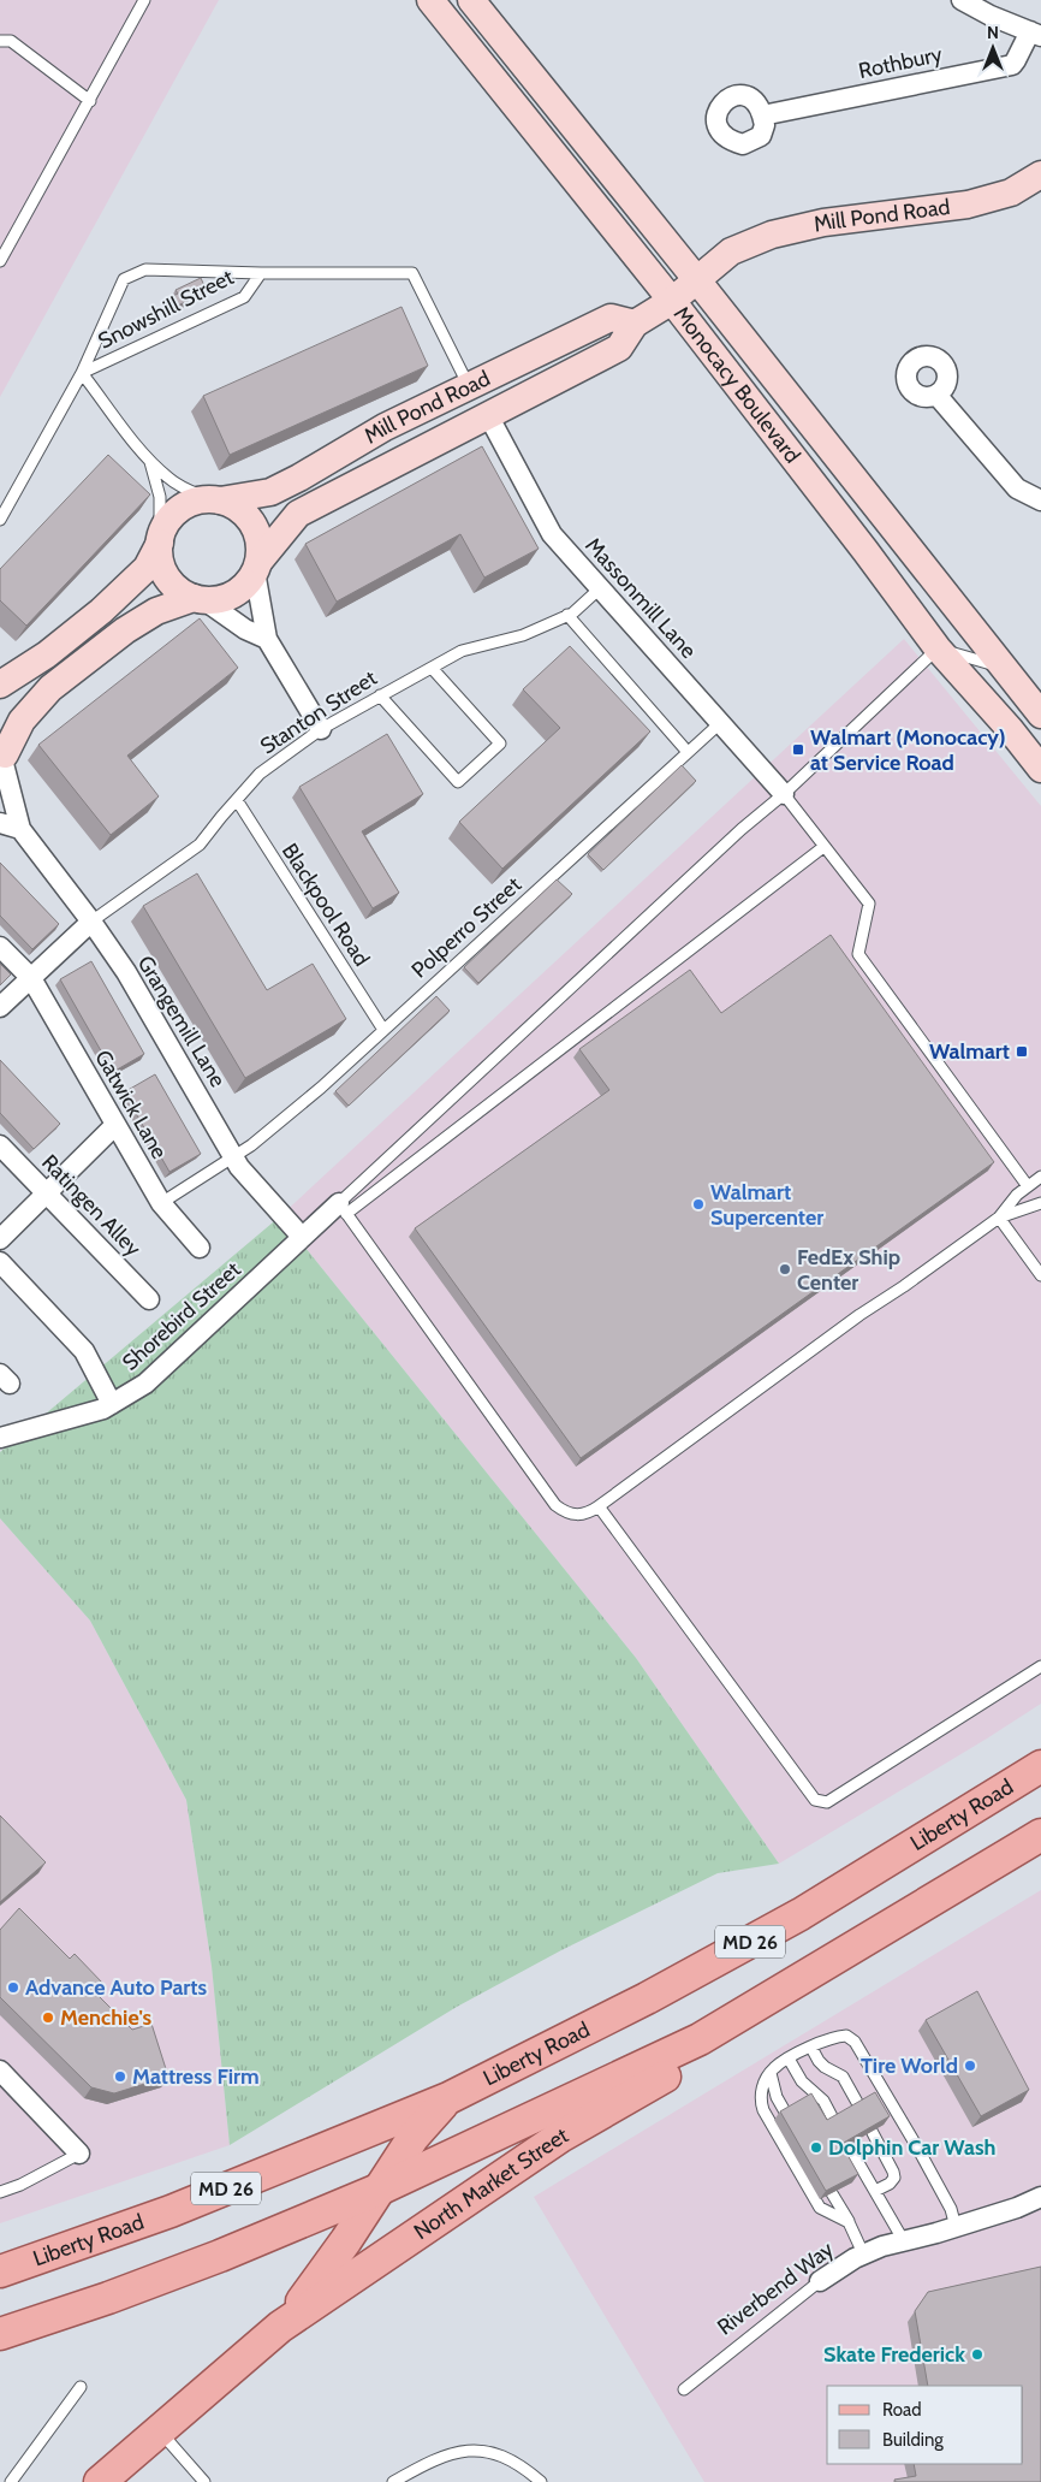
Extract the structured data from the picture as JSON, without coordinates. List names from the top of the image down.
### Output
{
  "streets": {
    "main road": ["Liberty Road", "MD 26", "North Market Street"],
    "street": [
      "Rothbury",
      "Mill Pond Road",
      "Monocacy Boulevard",
      "Massonmill Lane",
      "Grangemill Lane",
      "Gatwick Lane",
      "Ratingen Alley",
      "Shorebird Street",
      "Riverbend Way"
    ],
    "lane": [
      "Snowshill Street",
      "Stanton Street",
      "Blackpool Road",
      "Polperro Street"
    ]
  },
  "crossings": [
    ["Mill Pond Road", "Monocacy Boulevard"],
    ["Mill Pond Road", "Massonmill Lane"],
    ["Massonmill Lane", "Stanton Street"],
    ["Massonmill Lane", "Polperro Street"],
    ["Stanton Street", "Blackpool Road"],
    ["Stanton Street", "Grangemill Lane"],
    ["Blackpool Road", "Polperro Street"],
    ["Polperro Street", "Grangemill Lane"],
    ["Polperro Street", "Gatwick Lane"],
    ["Grangemill Lane", "Shorebird Street"],
    ["Liberty Road", "North Market Street"],
    ["MD 26", "North Market Street"]
  ],
  "places": {
    "transit": ["Walmart (Monocacy) at Service Road", "Walmart"],
    "other": [
      "Walmart Supercenter",
      "FedEx Ship Center",
      "Advance Auto Parts",
      "Menchie's",
      "Tire World",
      "Mattress Firm",
      "Dolphin Car Wash",
      "Skate Frederick"
    ]
  },
  "legend": ["Road", "Building"],
  "north": "top"
}
